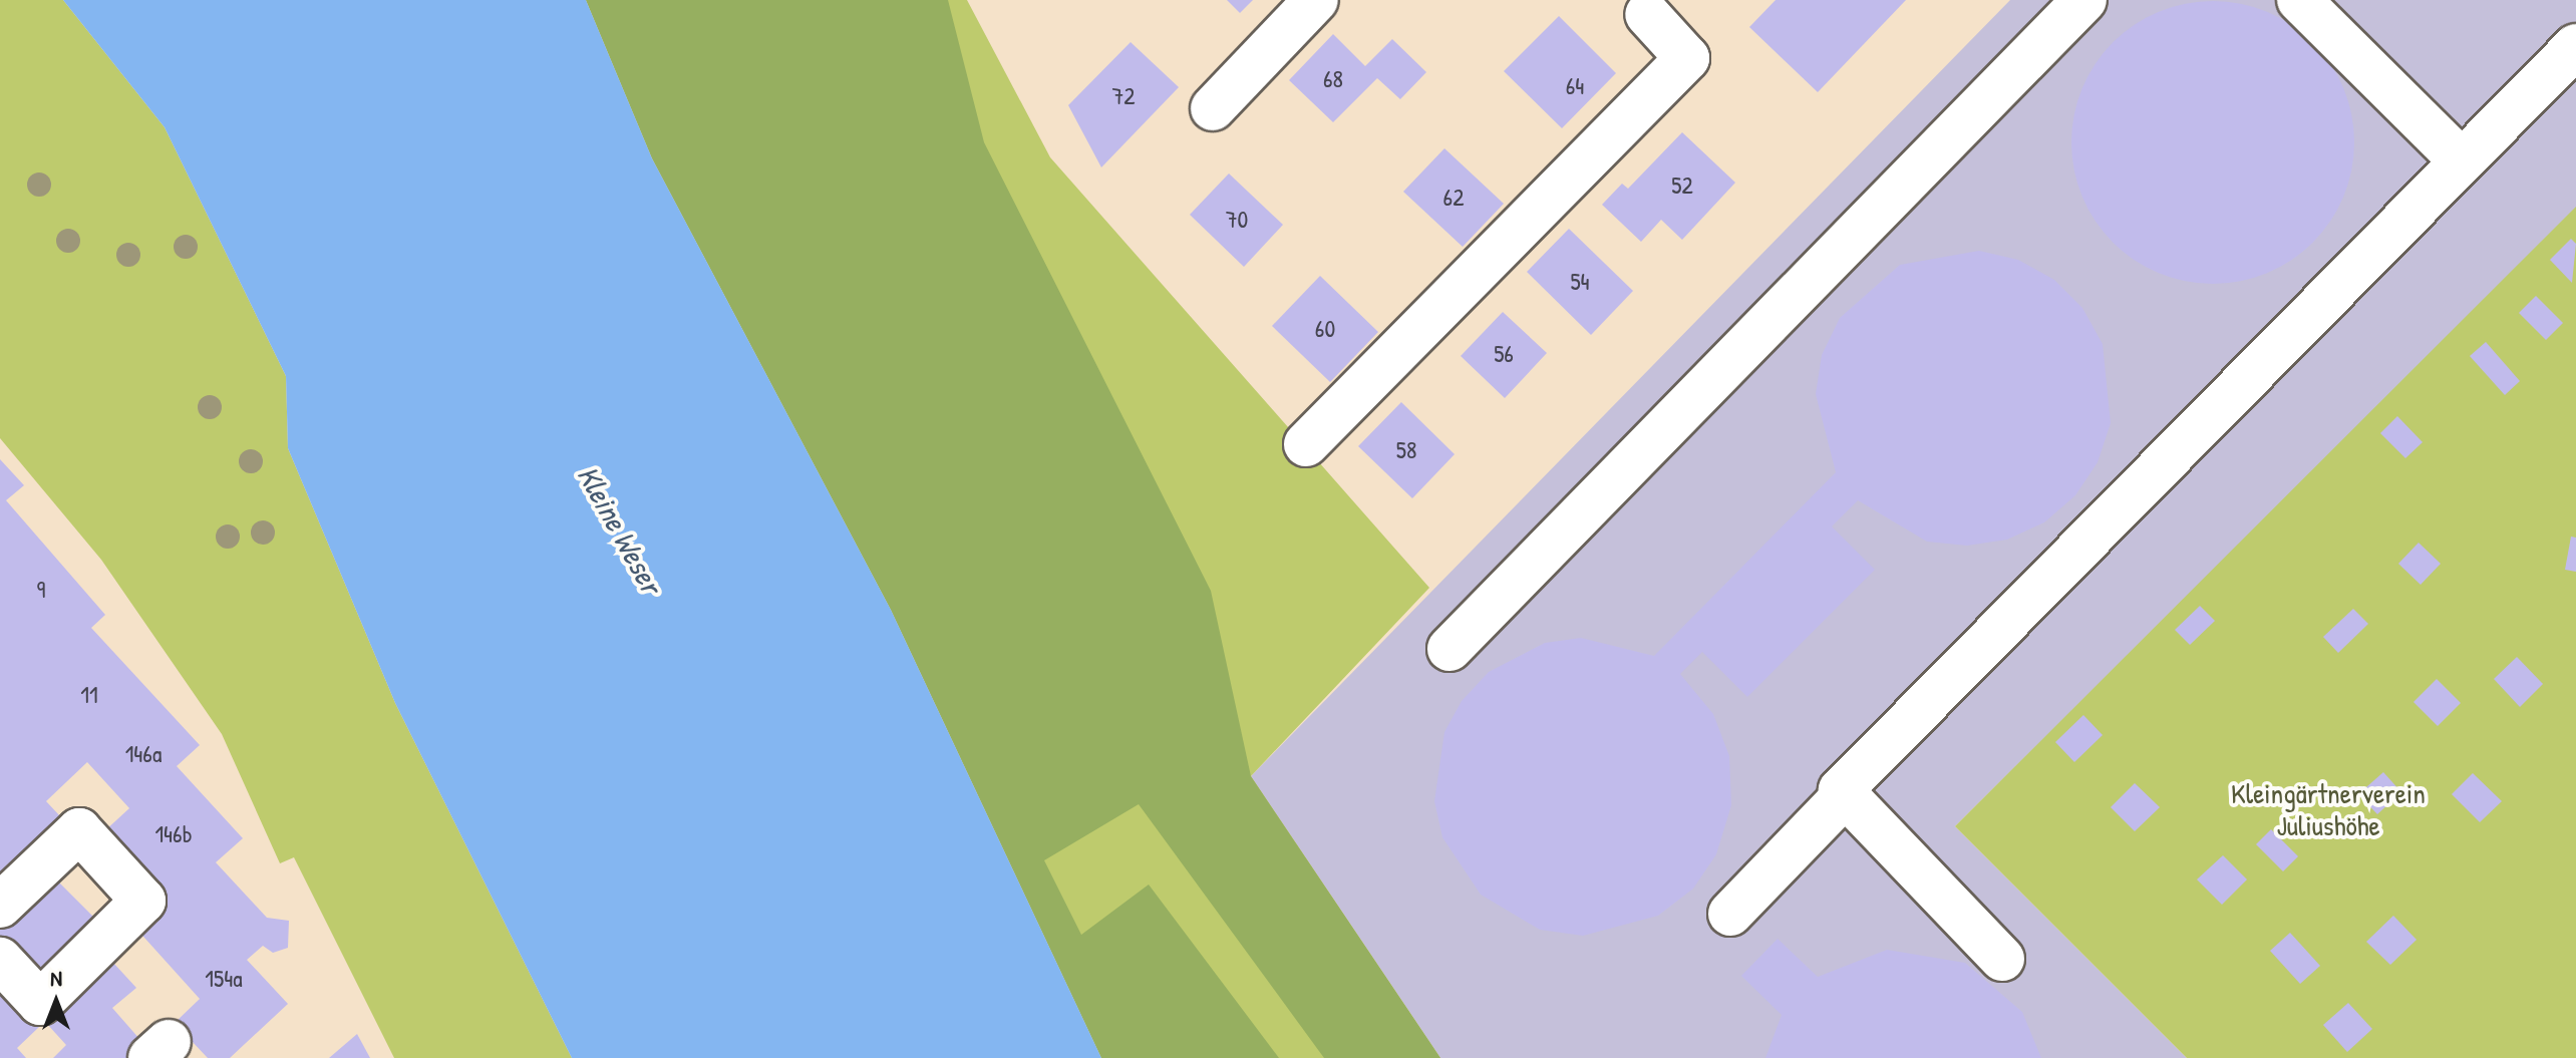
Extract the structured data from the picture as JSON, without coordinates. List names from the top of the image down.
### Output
{
  "water": ["Kleine Weser"],
  "parks": ["Kleingärtnerverein Juliushöhe"],
  "house_numbers": [
    "68",
    "64",
    "72",
    "52",
    "62",
    "70",
    "54",
    "60",
    "56",
    "58",
    "9",
    "11",
    "146a",
    "146b",
    "154a"
  ],
  "north": "top"
}
